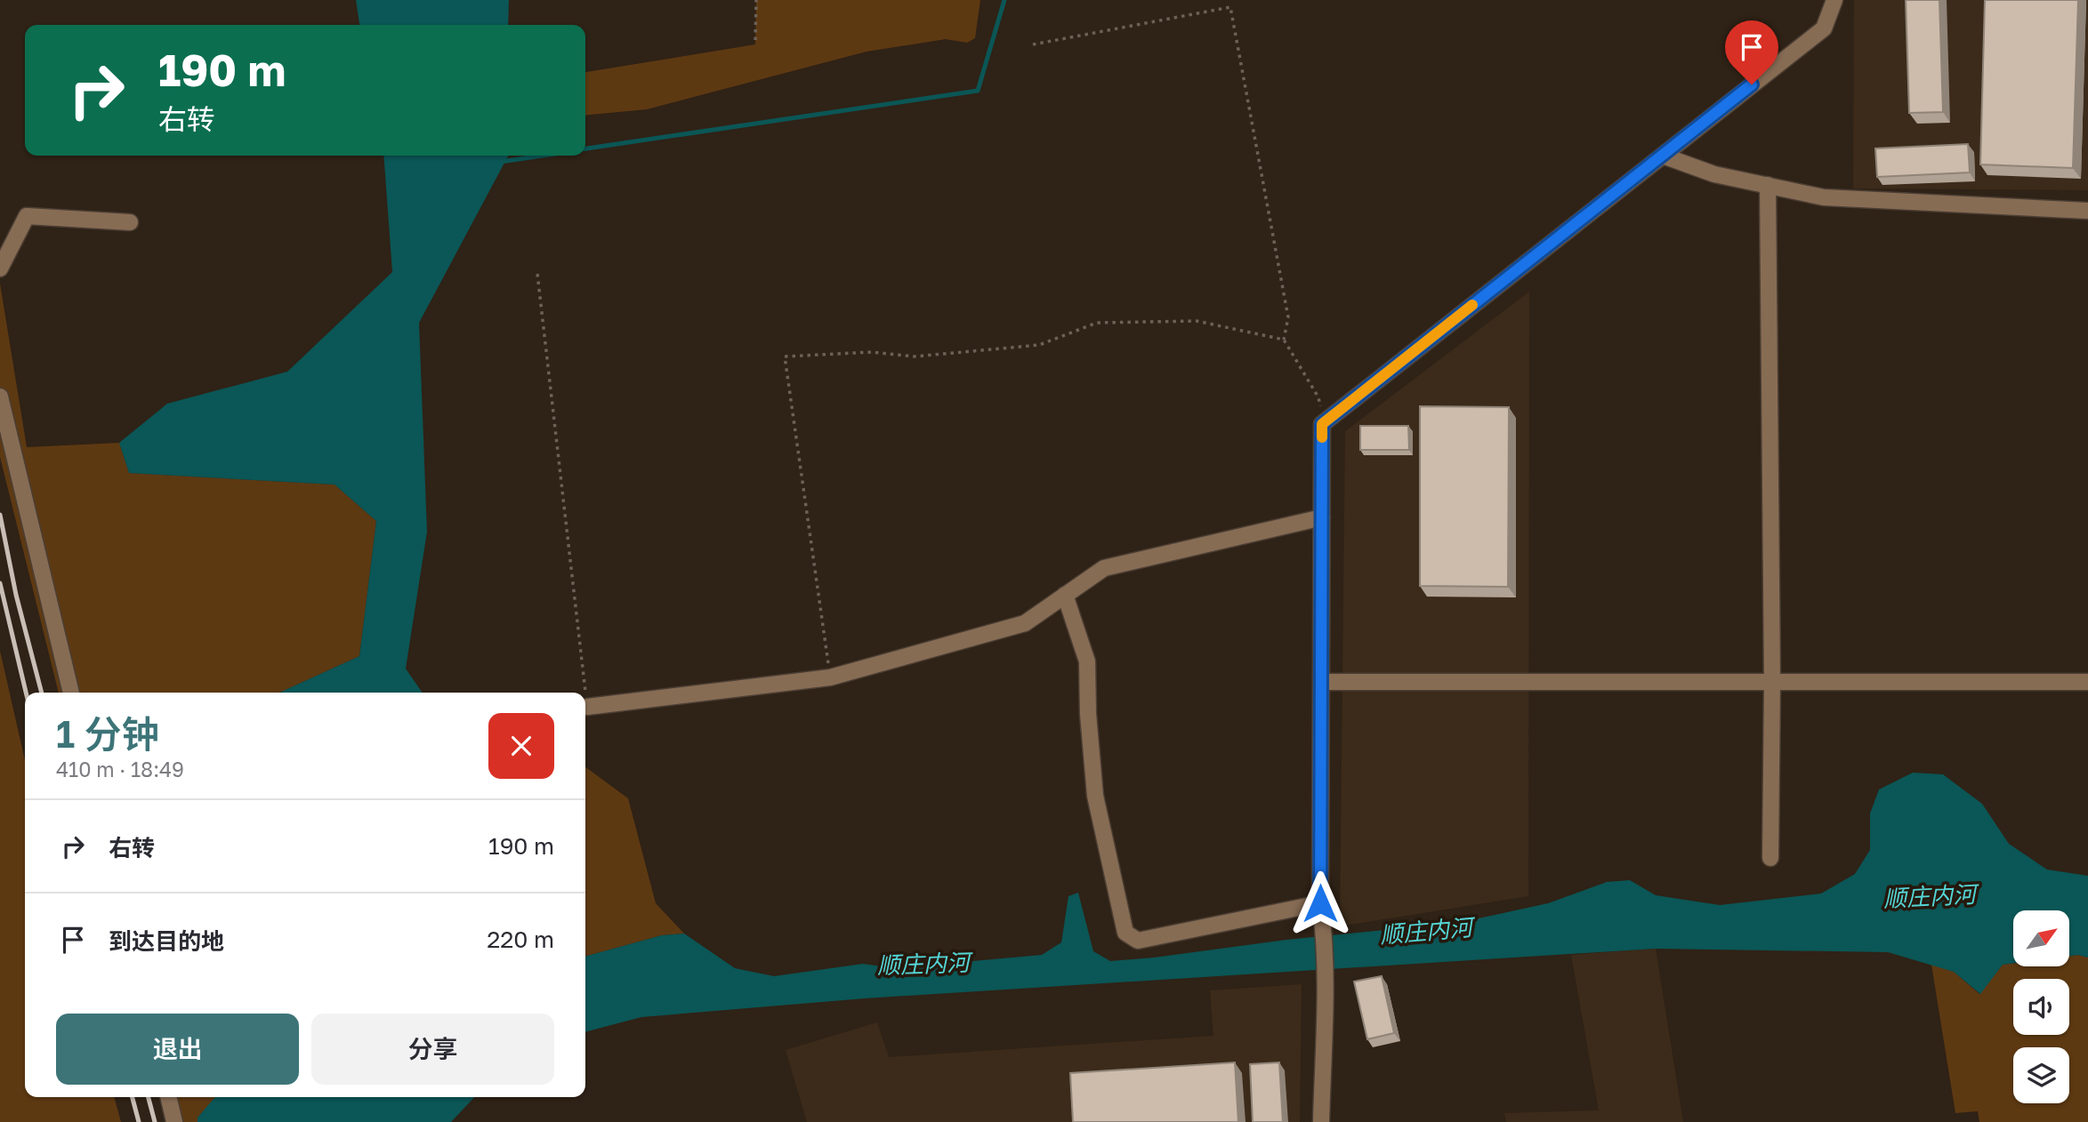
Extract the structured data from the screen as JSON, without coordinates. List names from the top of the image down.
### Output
{
  "water": ["顺庄内河"],
  "north": "top right",
  "page": {
    "turn": ["190 m", "右转"],
    "heading": ["1 分钟", "410 m · 18:49"],
    "list": [
      {
        "name": "右转",
        "value": "190 m"
      },
      {
        "name": "到达目的地",
        "value": "220 m"
      }
    ],
    "buttons": ["退出", "分享"]
  }
}
